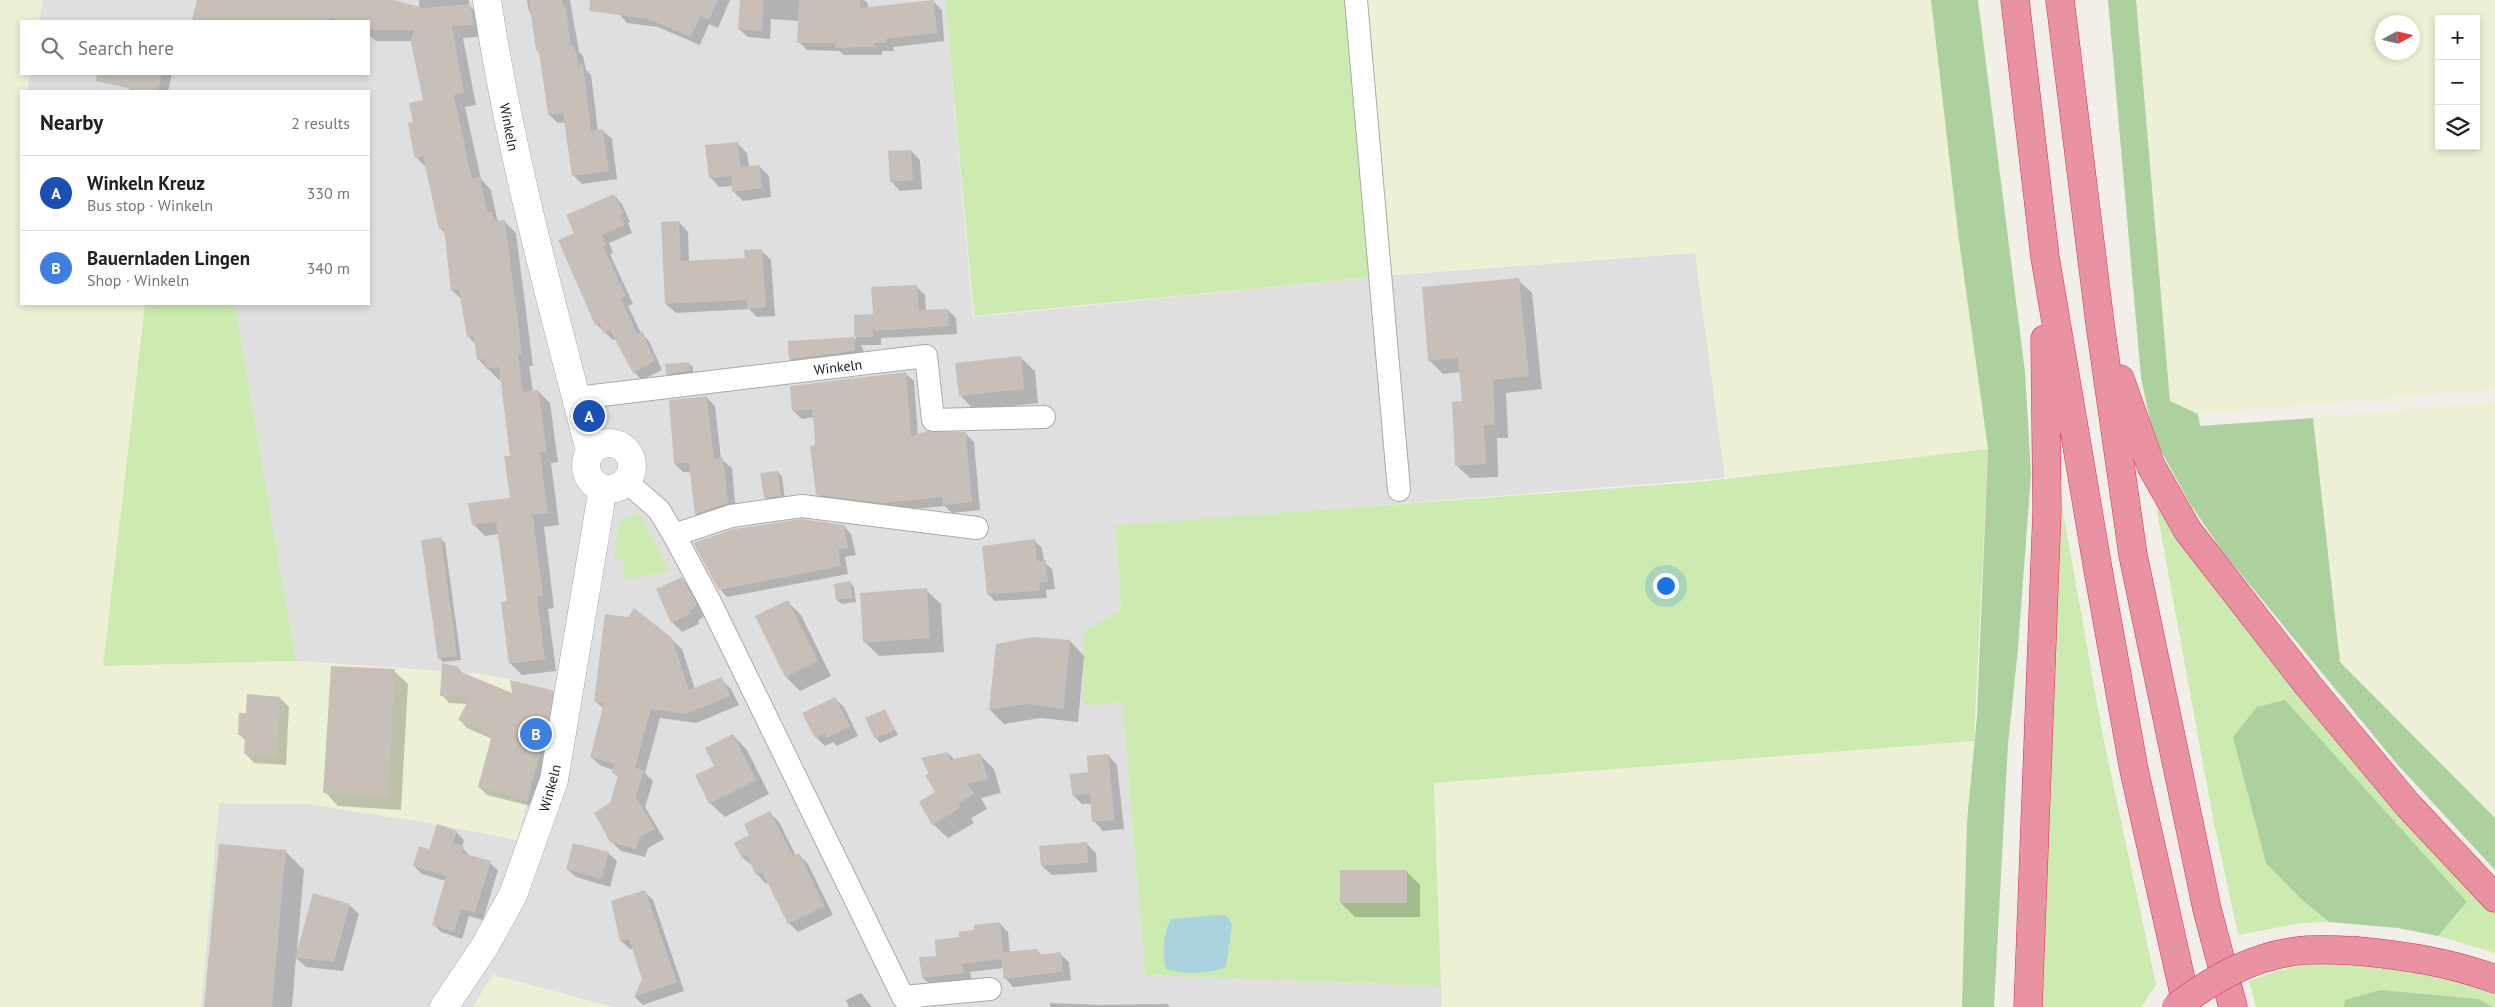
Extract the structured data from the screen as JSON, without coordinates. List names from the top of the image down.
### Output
{
  "streets": {
    "street": ["Winkeln"]
  },
  "north": "right",
  "page": {
    "map_buttons": ["+", "−"],
    "search": "Search here",
    "heading": ["Nearby", "2 results"],
    "list": [
      {
        "mark": "A",
        "name": "Winkeln Kreuz",
        "note": "Bus stop · Winkeln",
        "value": "330 m"
      },
      {
        "mark": "B",
        "name": "Bauernladen Lingen",
        "note": "Shop · Winkeln",
        "value": "340 m"
      }
    ],
    "pins": ["A", "B"]
  }
}
